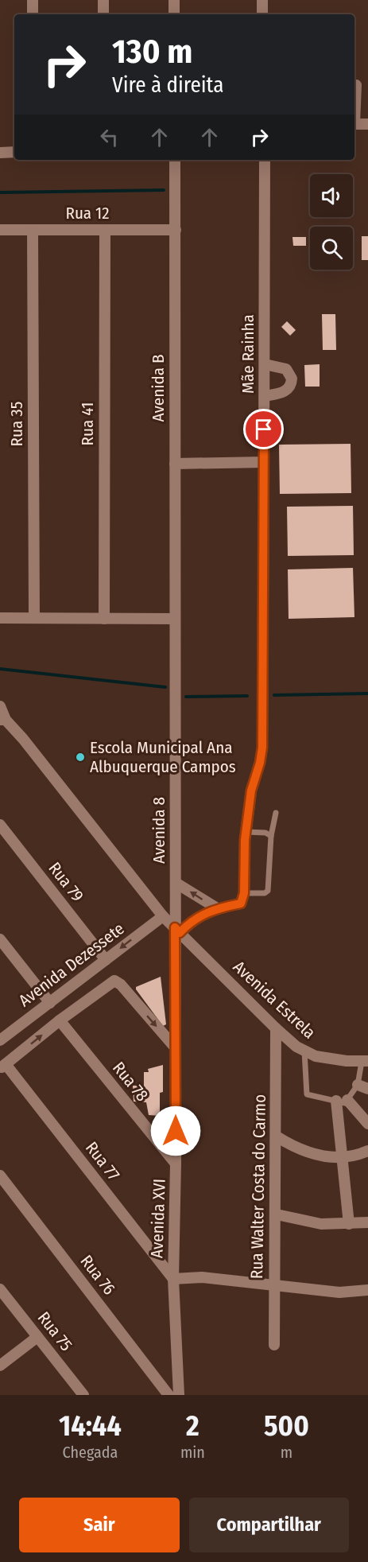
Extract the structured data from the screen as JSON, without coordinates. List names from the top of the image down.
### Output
{
  "streets": {
    "street": [
      "Rua 12",
      "Mãe Rainha",
      "Avenida B",
      "Rua 35",
      "Rua 41",
      "Avenida 8",
      "Rua 79",
      "Avenida Dezessete",
      "Avenida Estrela",
      "Rua 78",
      "Rua 77",
      "Rua Walter Costa do Carmo",
      "Avenida XVI",
      "Rua 76",
      "Rua 75"
    ]
  },
  "crossings": [
    ["Rua 12", "Avenida B"],
    ["Rua 12", "Rua 35"],
    ["Rua 12", "Rua 41"],
    ["Avenida B", "Avenida 8"],
    ["Avenida 8", "Avenida Estrela"],
    ["Avenida 8", "Avenida XVI"],
    ["Rua 79", "Avenida Dezessete"],
    ["Avenida Dezessete", "Avenida Estrela"],
    ["Avenida Estrela", "Rua Walter Costa do Carmo"],
    ["Avenida Estrela", "Avenida XVI"],
    ["Rua 78", "Avenida XVI"],
    ["Rua 77", "Avenida XVI"]
  ],
  "one_way": ["Avenida Dezessete"],
  "places": ["Escola Municipal Ana Albuquerque Campos"],
  "page": {
    "turn": ["130 m", "Vire à direita"],
    "eta": [
      "14:44",
      "Chegada",
      "2",
      "min",
      "500",
      "m"
    ],
    "buttons": ["Sair", "Compartilhar"]
  }
}
